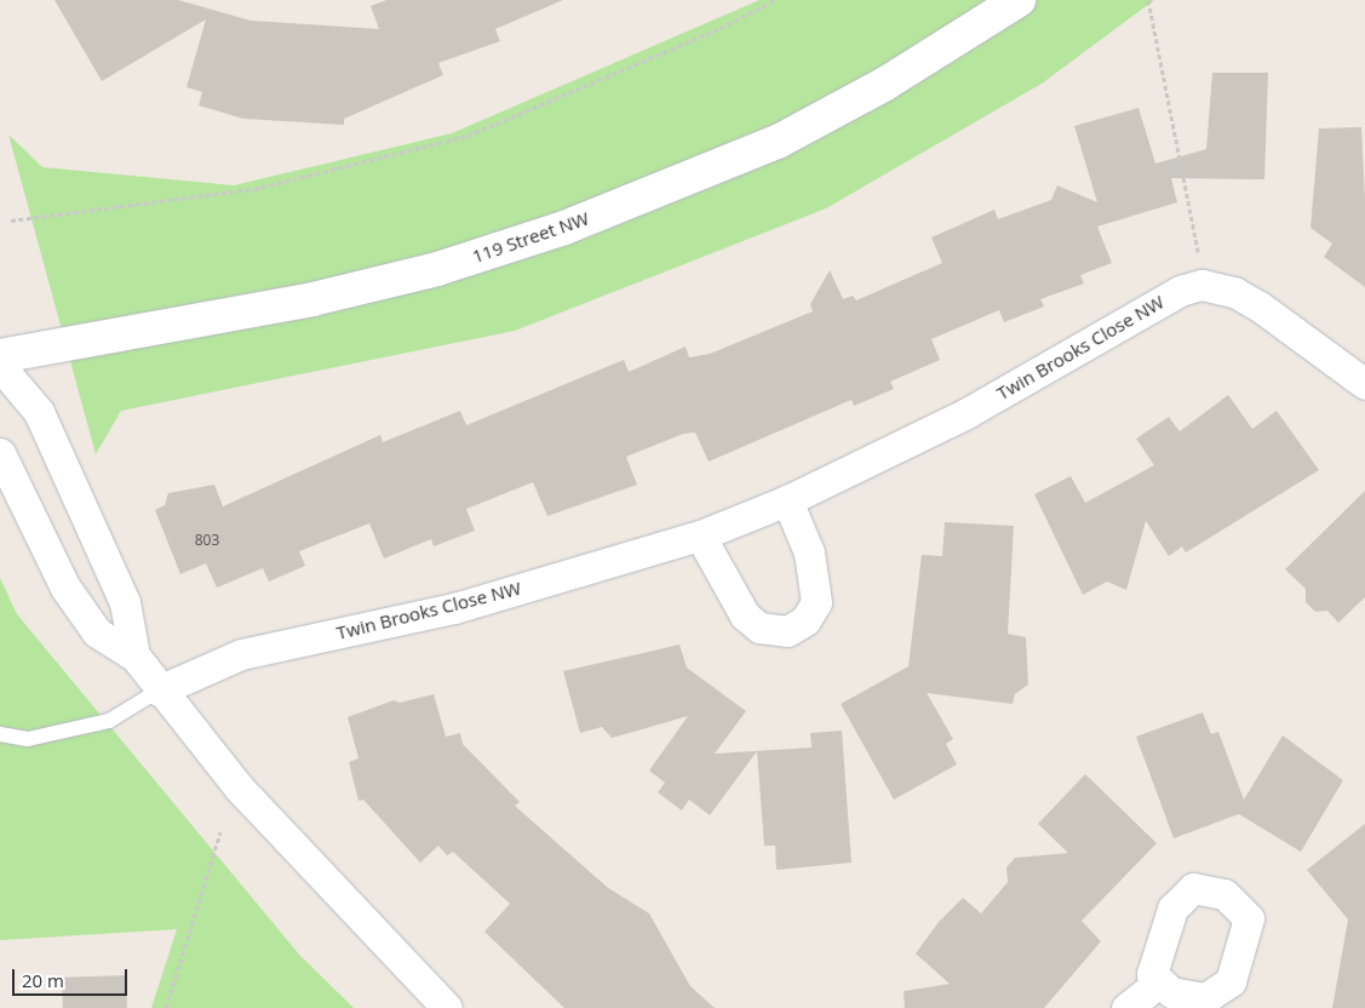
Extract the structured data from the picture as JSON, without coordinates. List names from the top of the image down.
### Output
{
  "streets": {
    "street": ["119 Street NW", "Twin Brooks Close NW"]
  },
  "house_numbers": ["803"],
  "scale_bar": "20 m"
}
